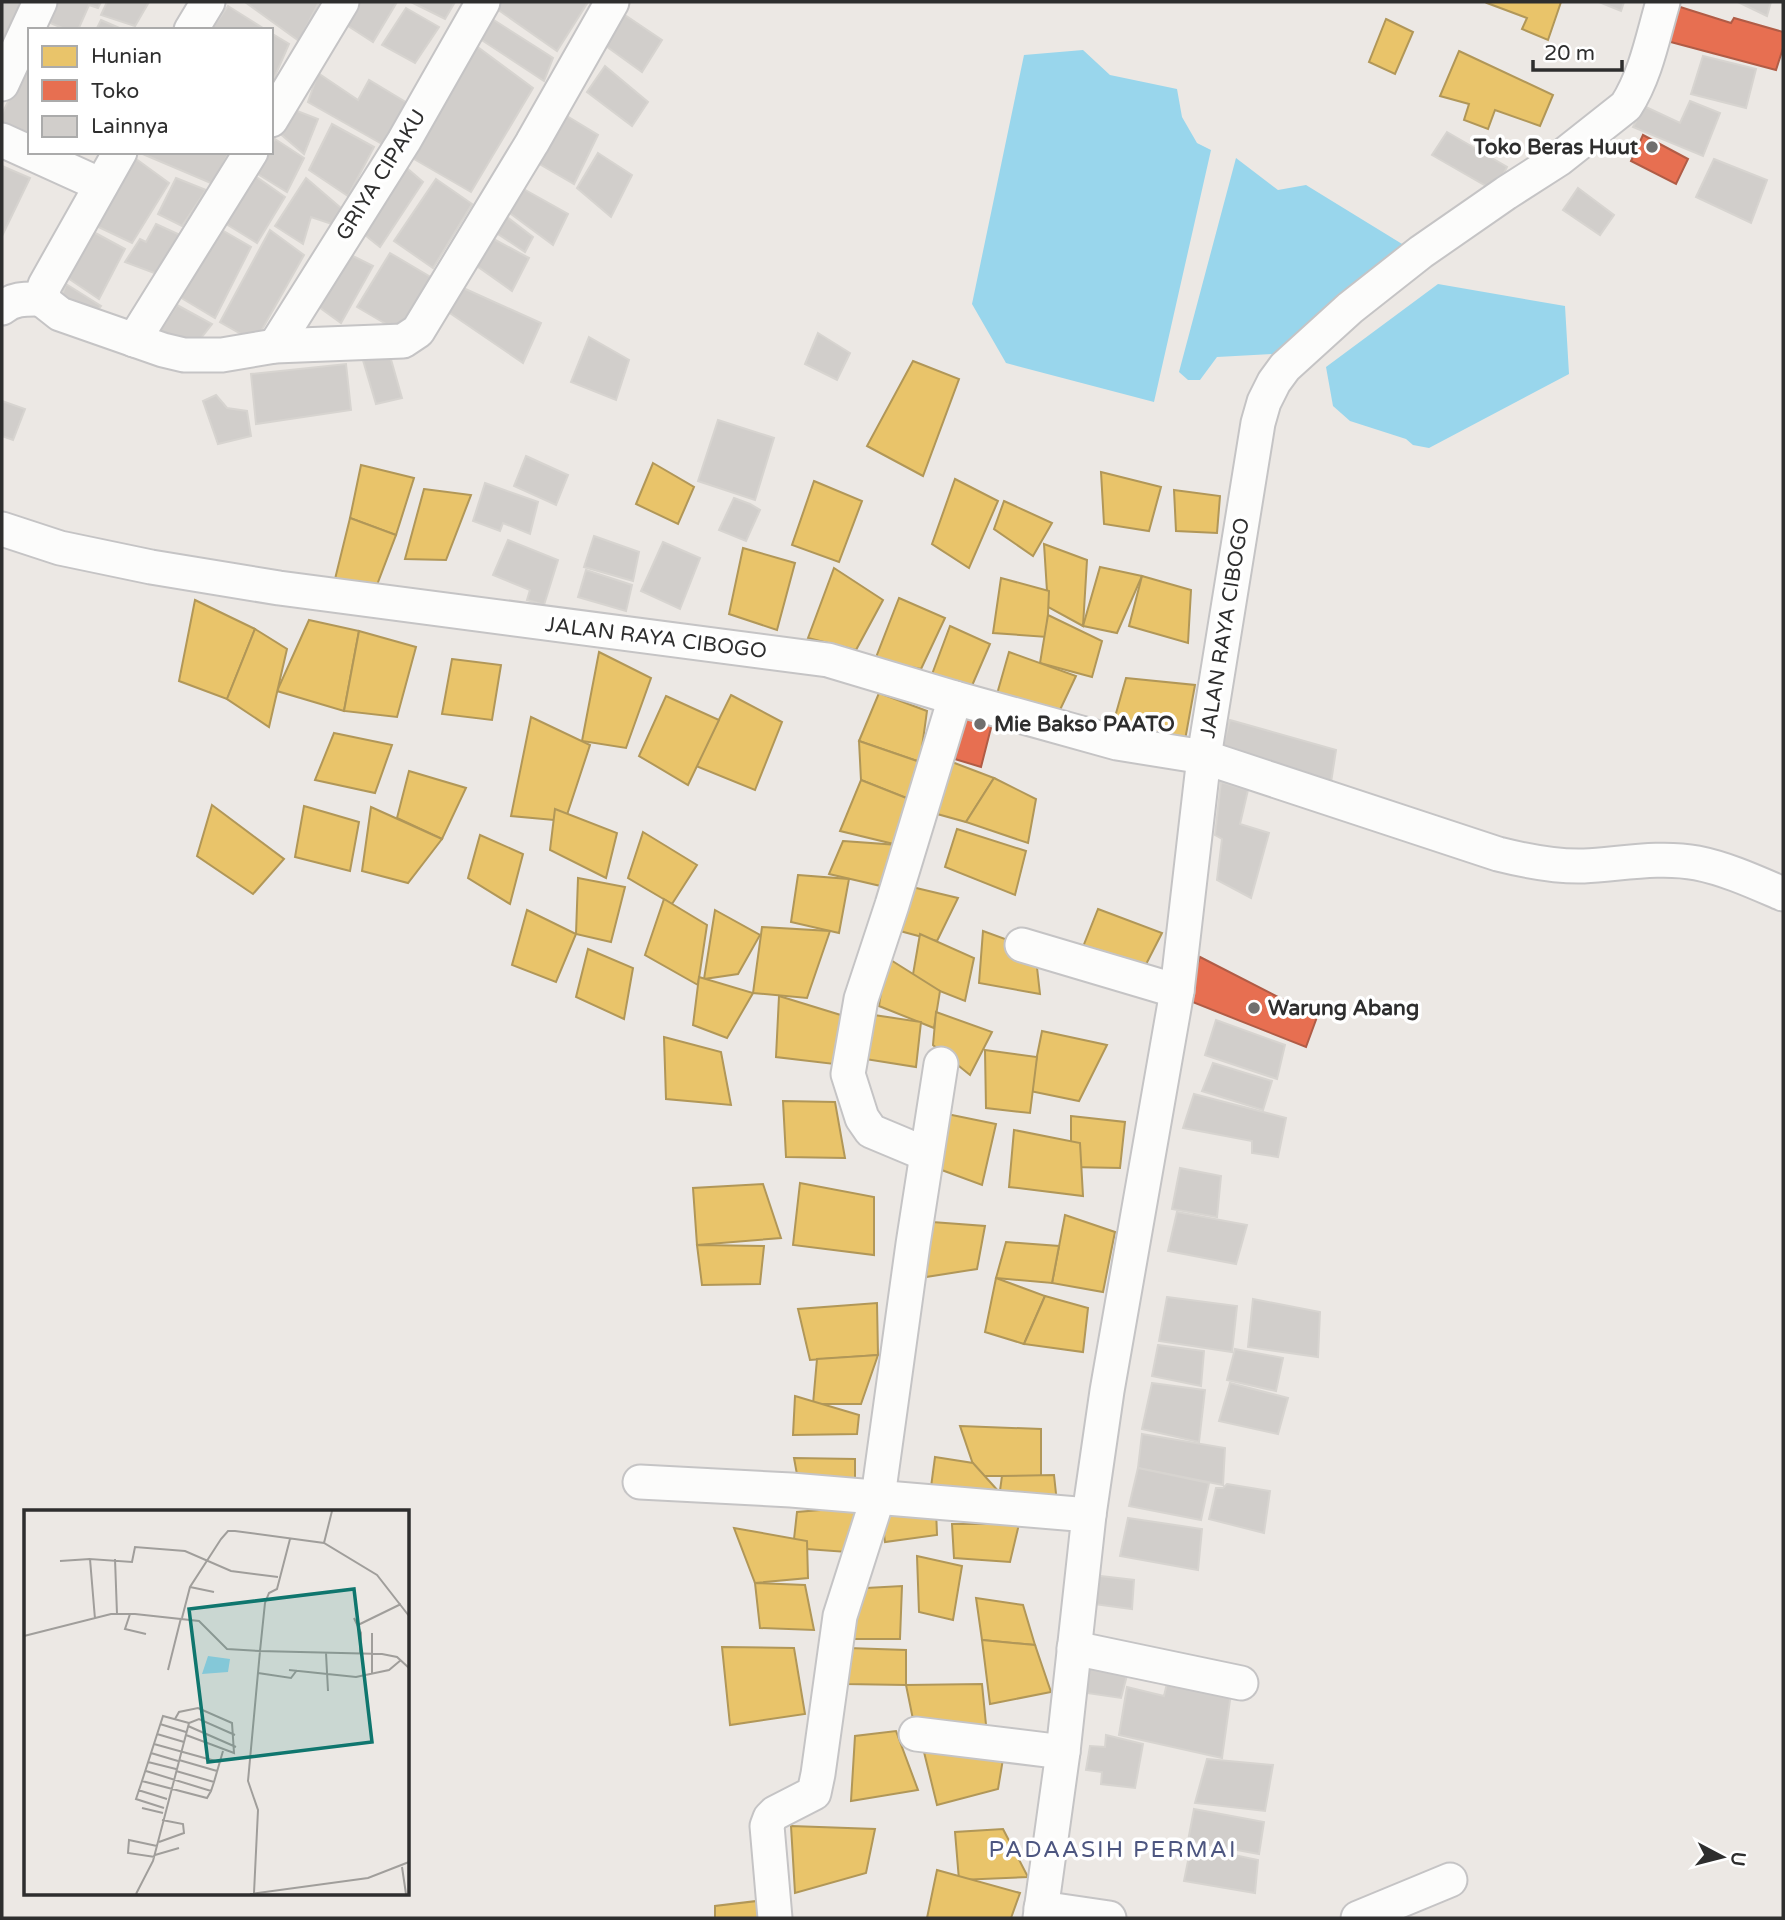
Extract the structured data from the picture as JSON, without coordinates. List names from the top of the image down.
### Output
{
  "streets": {
    "street": ["GRIYA CIPAKU", "JALAN RAYA CIBOGO"]
  },
  "districts": ["PADAASIH PERMAI"],
  "places": ["Toko Beras Huut", "Mie Bakso PAATO", "Warung Abang"],
  "legend": ["Hunian", "Toko", "Lainnya"],
  "scale_bar": "20 m",
  "north": "right"
}
